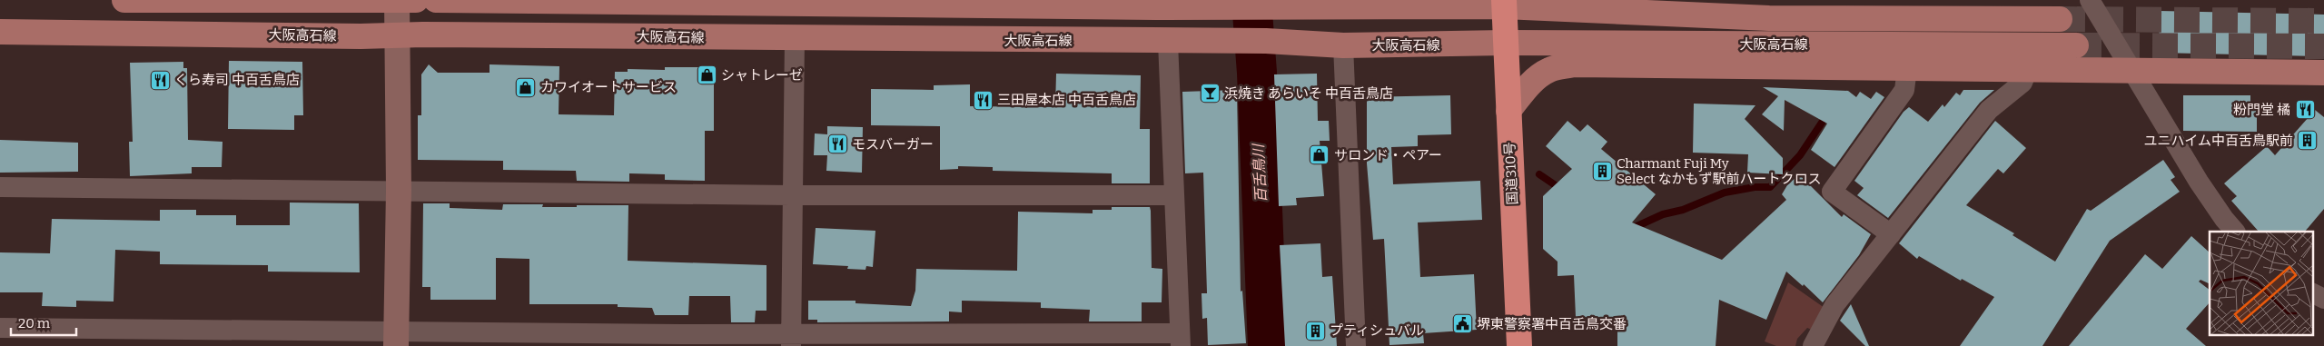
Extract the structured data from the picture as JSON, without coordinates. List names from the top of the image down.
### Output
{
  "streets": {
    "highway": ["国道310号"],
    "main road": ["大阪高石線"]
  },
  "crossings": [
    ["大阪高石線", "国道310号"]
  ],
  "water": ["百舌鳥川"],
  "places": {
    "shop": ["シャトレーゼ", "カワイオートサービス", "サロンド・ペアー"],
    "restaurant": [
      "くら寿司 中百舌鳥店",
      "三田屋本店 中百舌鳥店",
      "粉門堂 橘",
      "モスバーガー"
    ],
    "bar": ["浜焼き あらいそ 中百舌鳥店"],
    "building": ["ユニハイム中百舌鳥駅前", "Charmant Fuji My Select なかもず駅前ハートクロス", "プティシュバル"],
    "public building": ["堺東警察署中百舌鳥交番"]
  },
  "scale_bar": "20 m"
}
